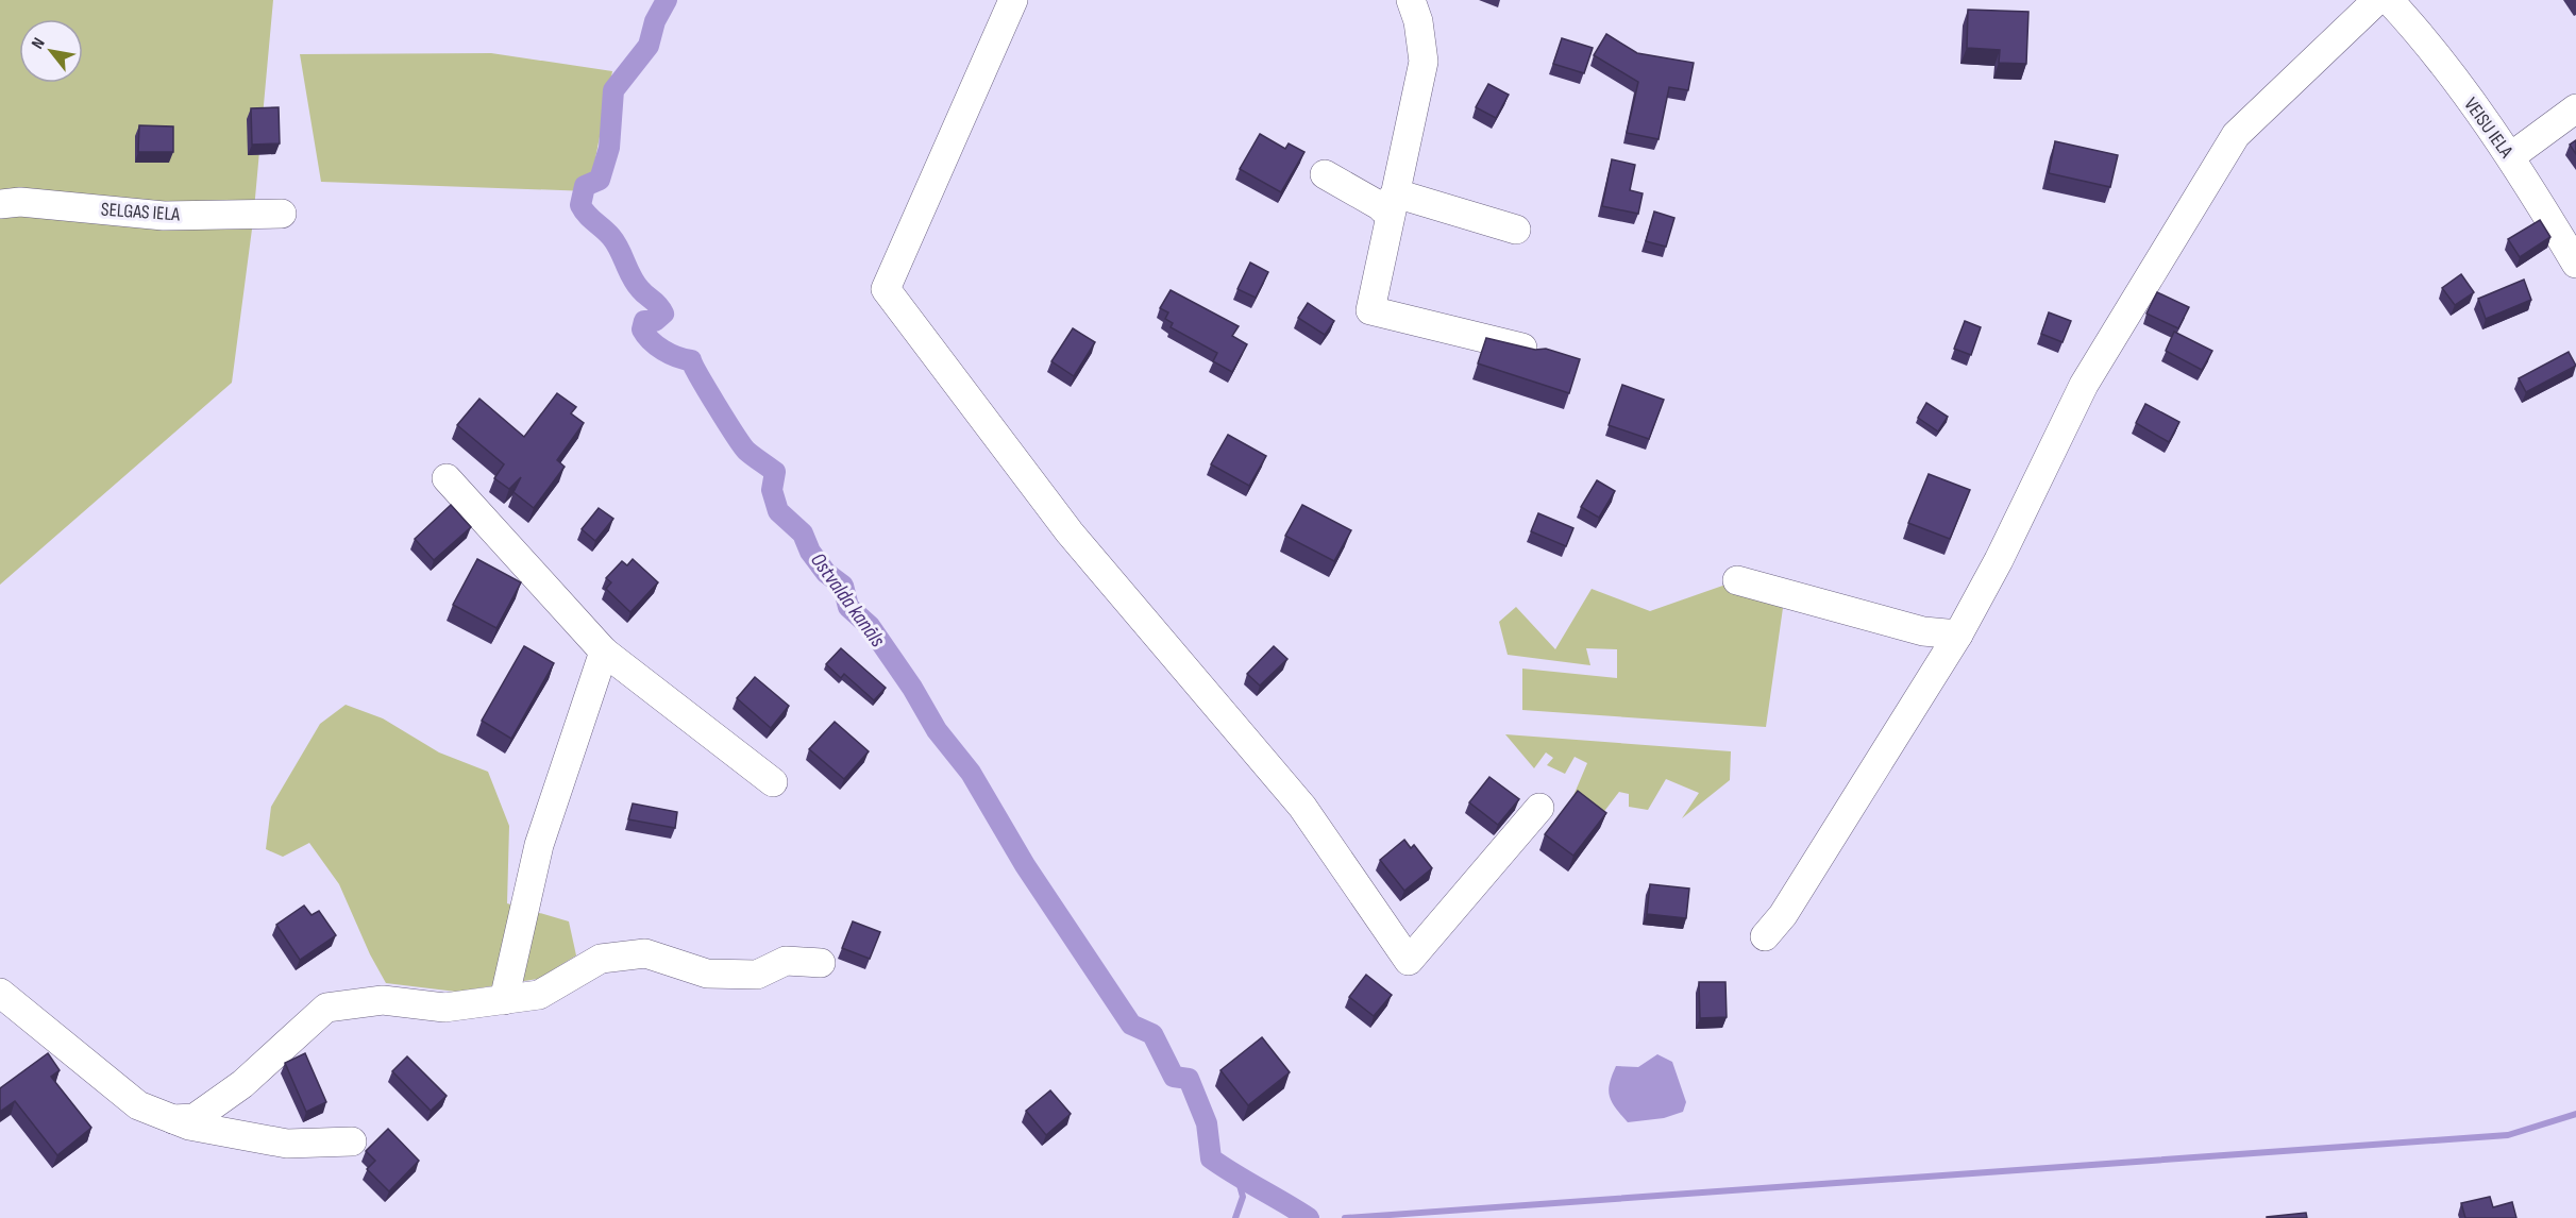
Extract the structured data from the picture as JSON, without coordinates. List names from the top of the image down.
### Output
{
  "streets": {
    "street": ["VEISU IELA", "SELGAS IELA"]
  },
  "water": ["Ostvalda kanāls"],
  "north": "top left"
}
